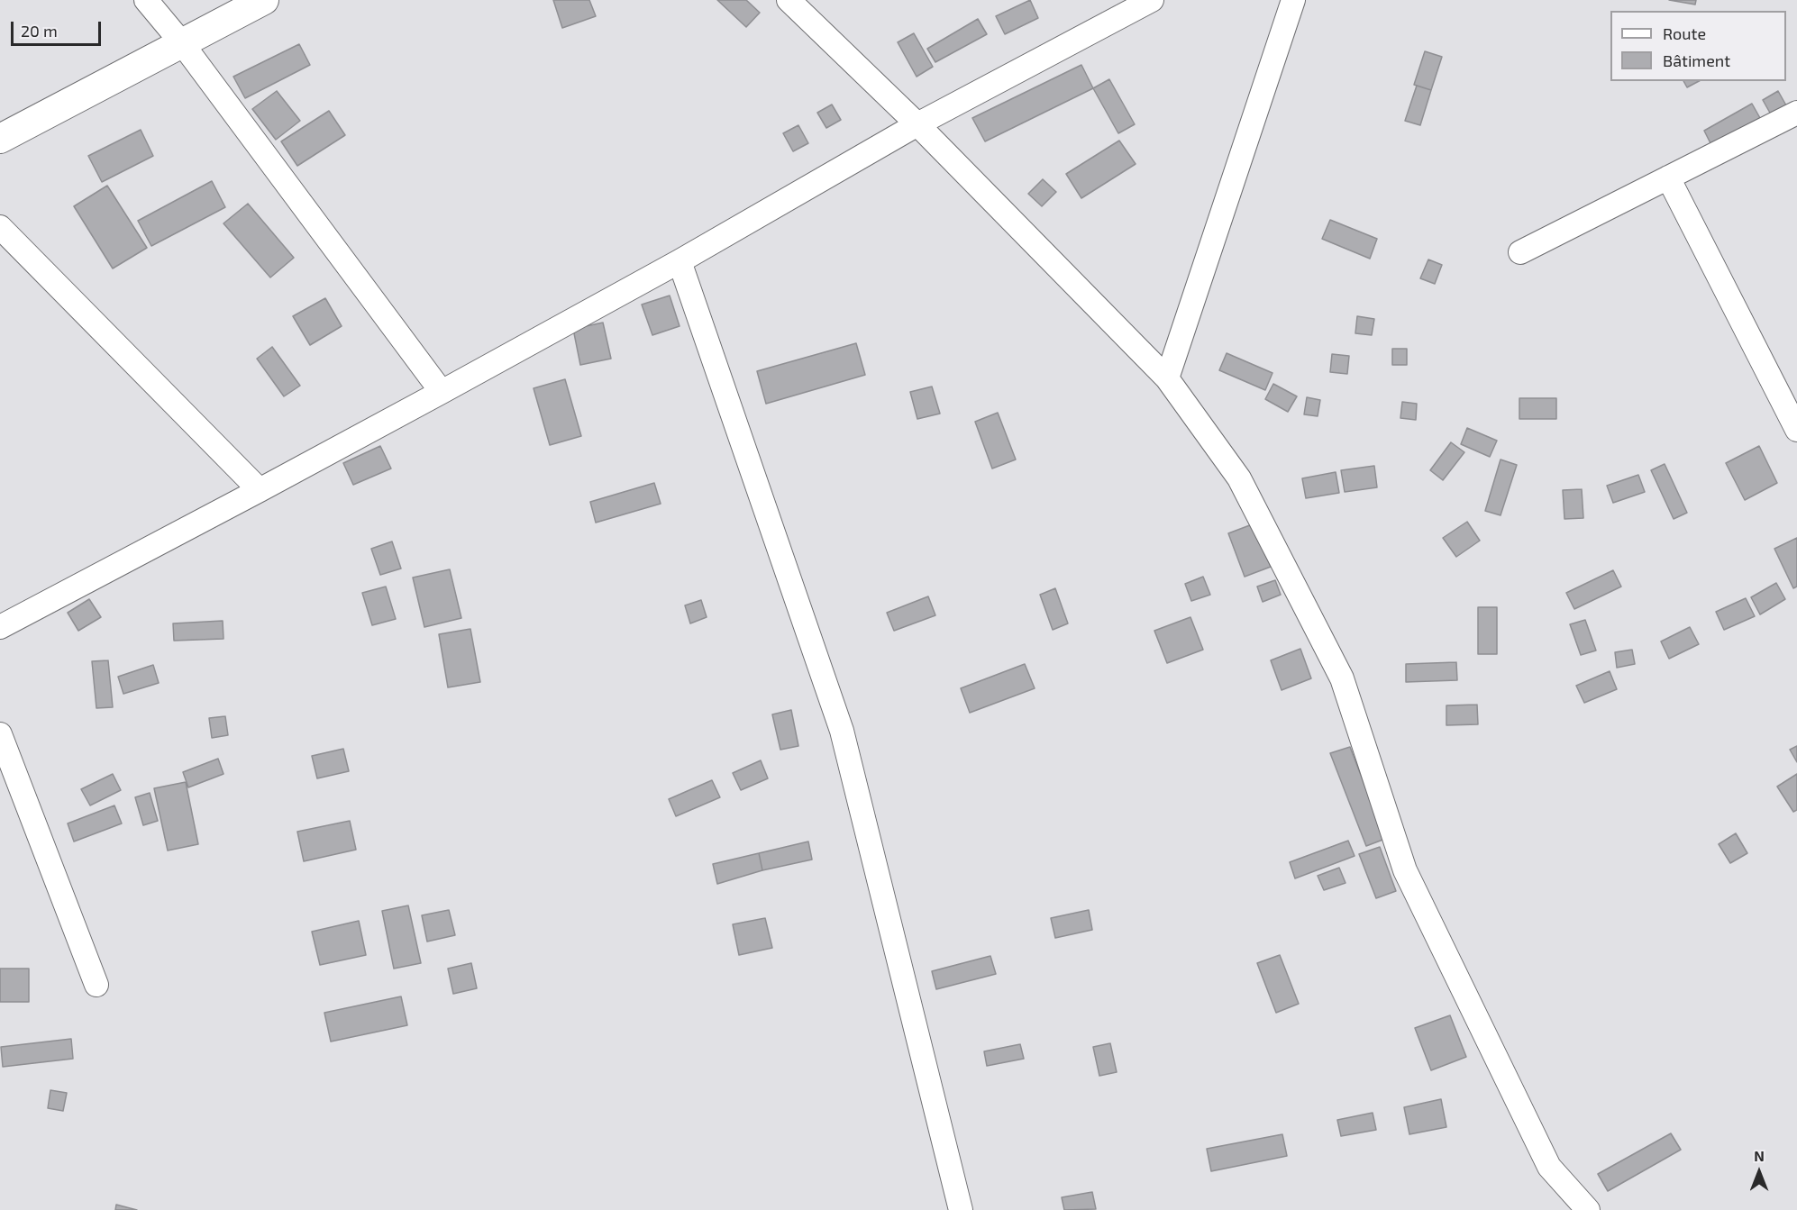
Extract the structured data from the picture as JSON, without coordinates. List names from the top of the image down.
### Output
{
  "legend": ["Route", "Bâtiment"],
  "scale_bar": "20 m",
  "north": "top"
}
